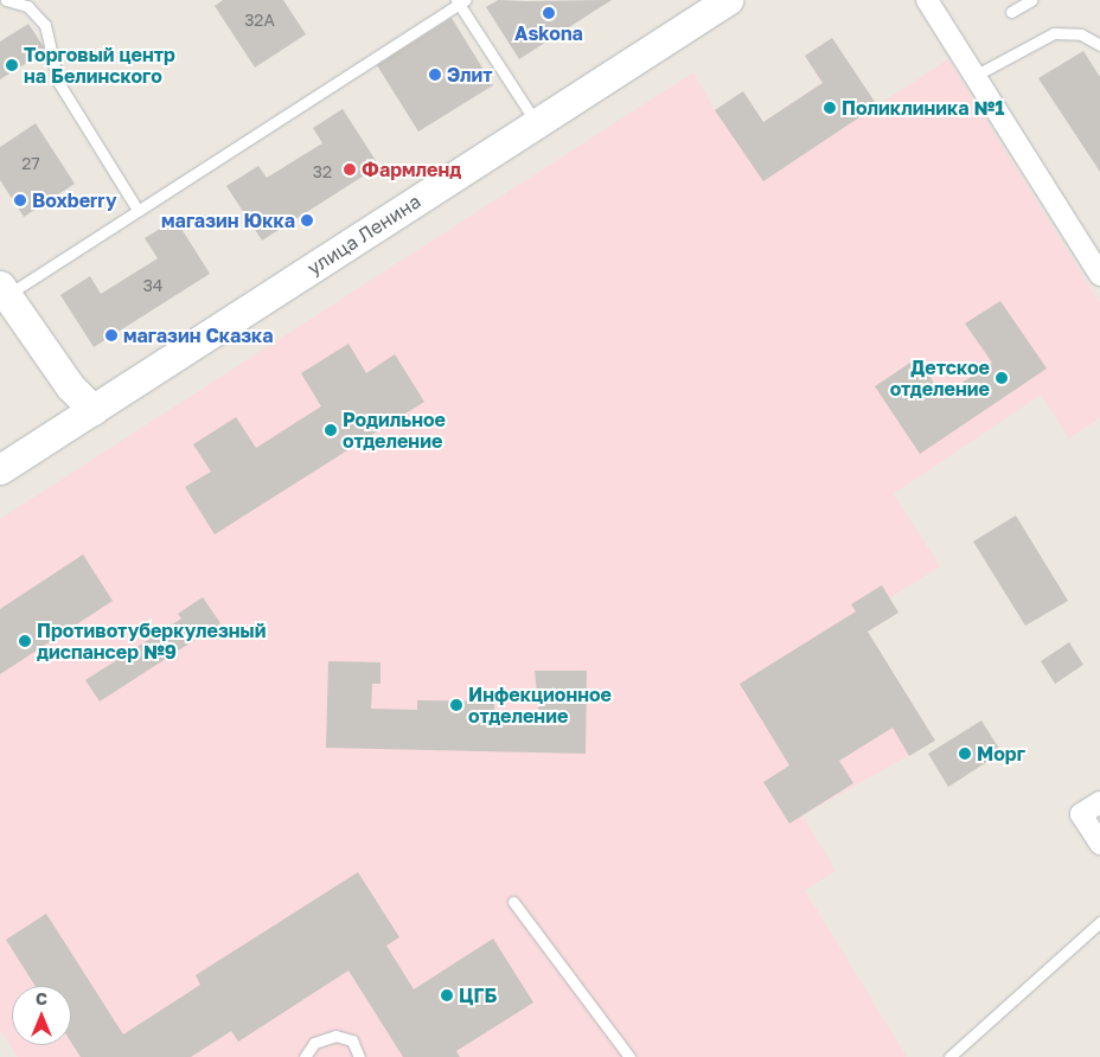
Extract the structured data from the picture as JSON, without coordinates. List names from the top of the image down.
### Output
{
  "streets": {
    "main road": ["улица Ленина"]
  },
  "places": [
    "Askona",
    "Торговый центр на Белинского",
    "Элит",
    "Поликлиника №1",
    "Фармленд",
    "Boxberry",
    "магазин Юкка",
    "магазин Сказка",
    "Детское отделение",
    "Родильное отделение",
    "Противотуберкулезный диспансер №9",
    "Инфекционное отделение",
    "Морг",
    "ЦГБ"
  ],
  "house_numbers": [
    "32А",
    "27",
    "32",
    "34"
  ],
  "north": "top"
}
